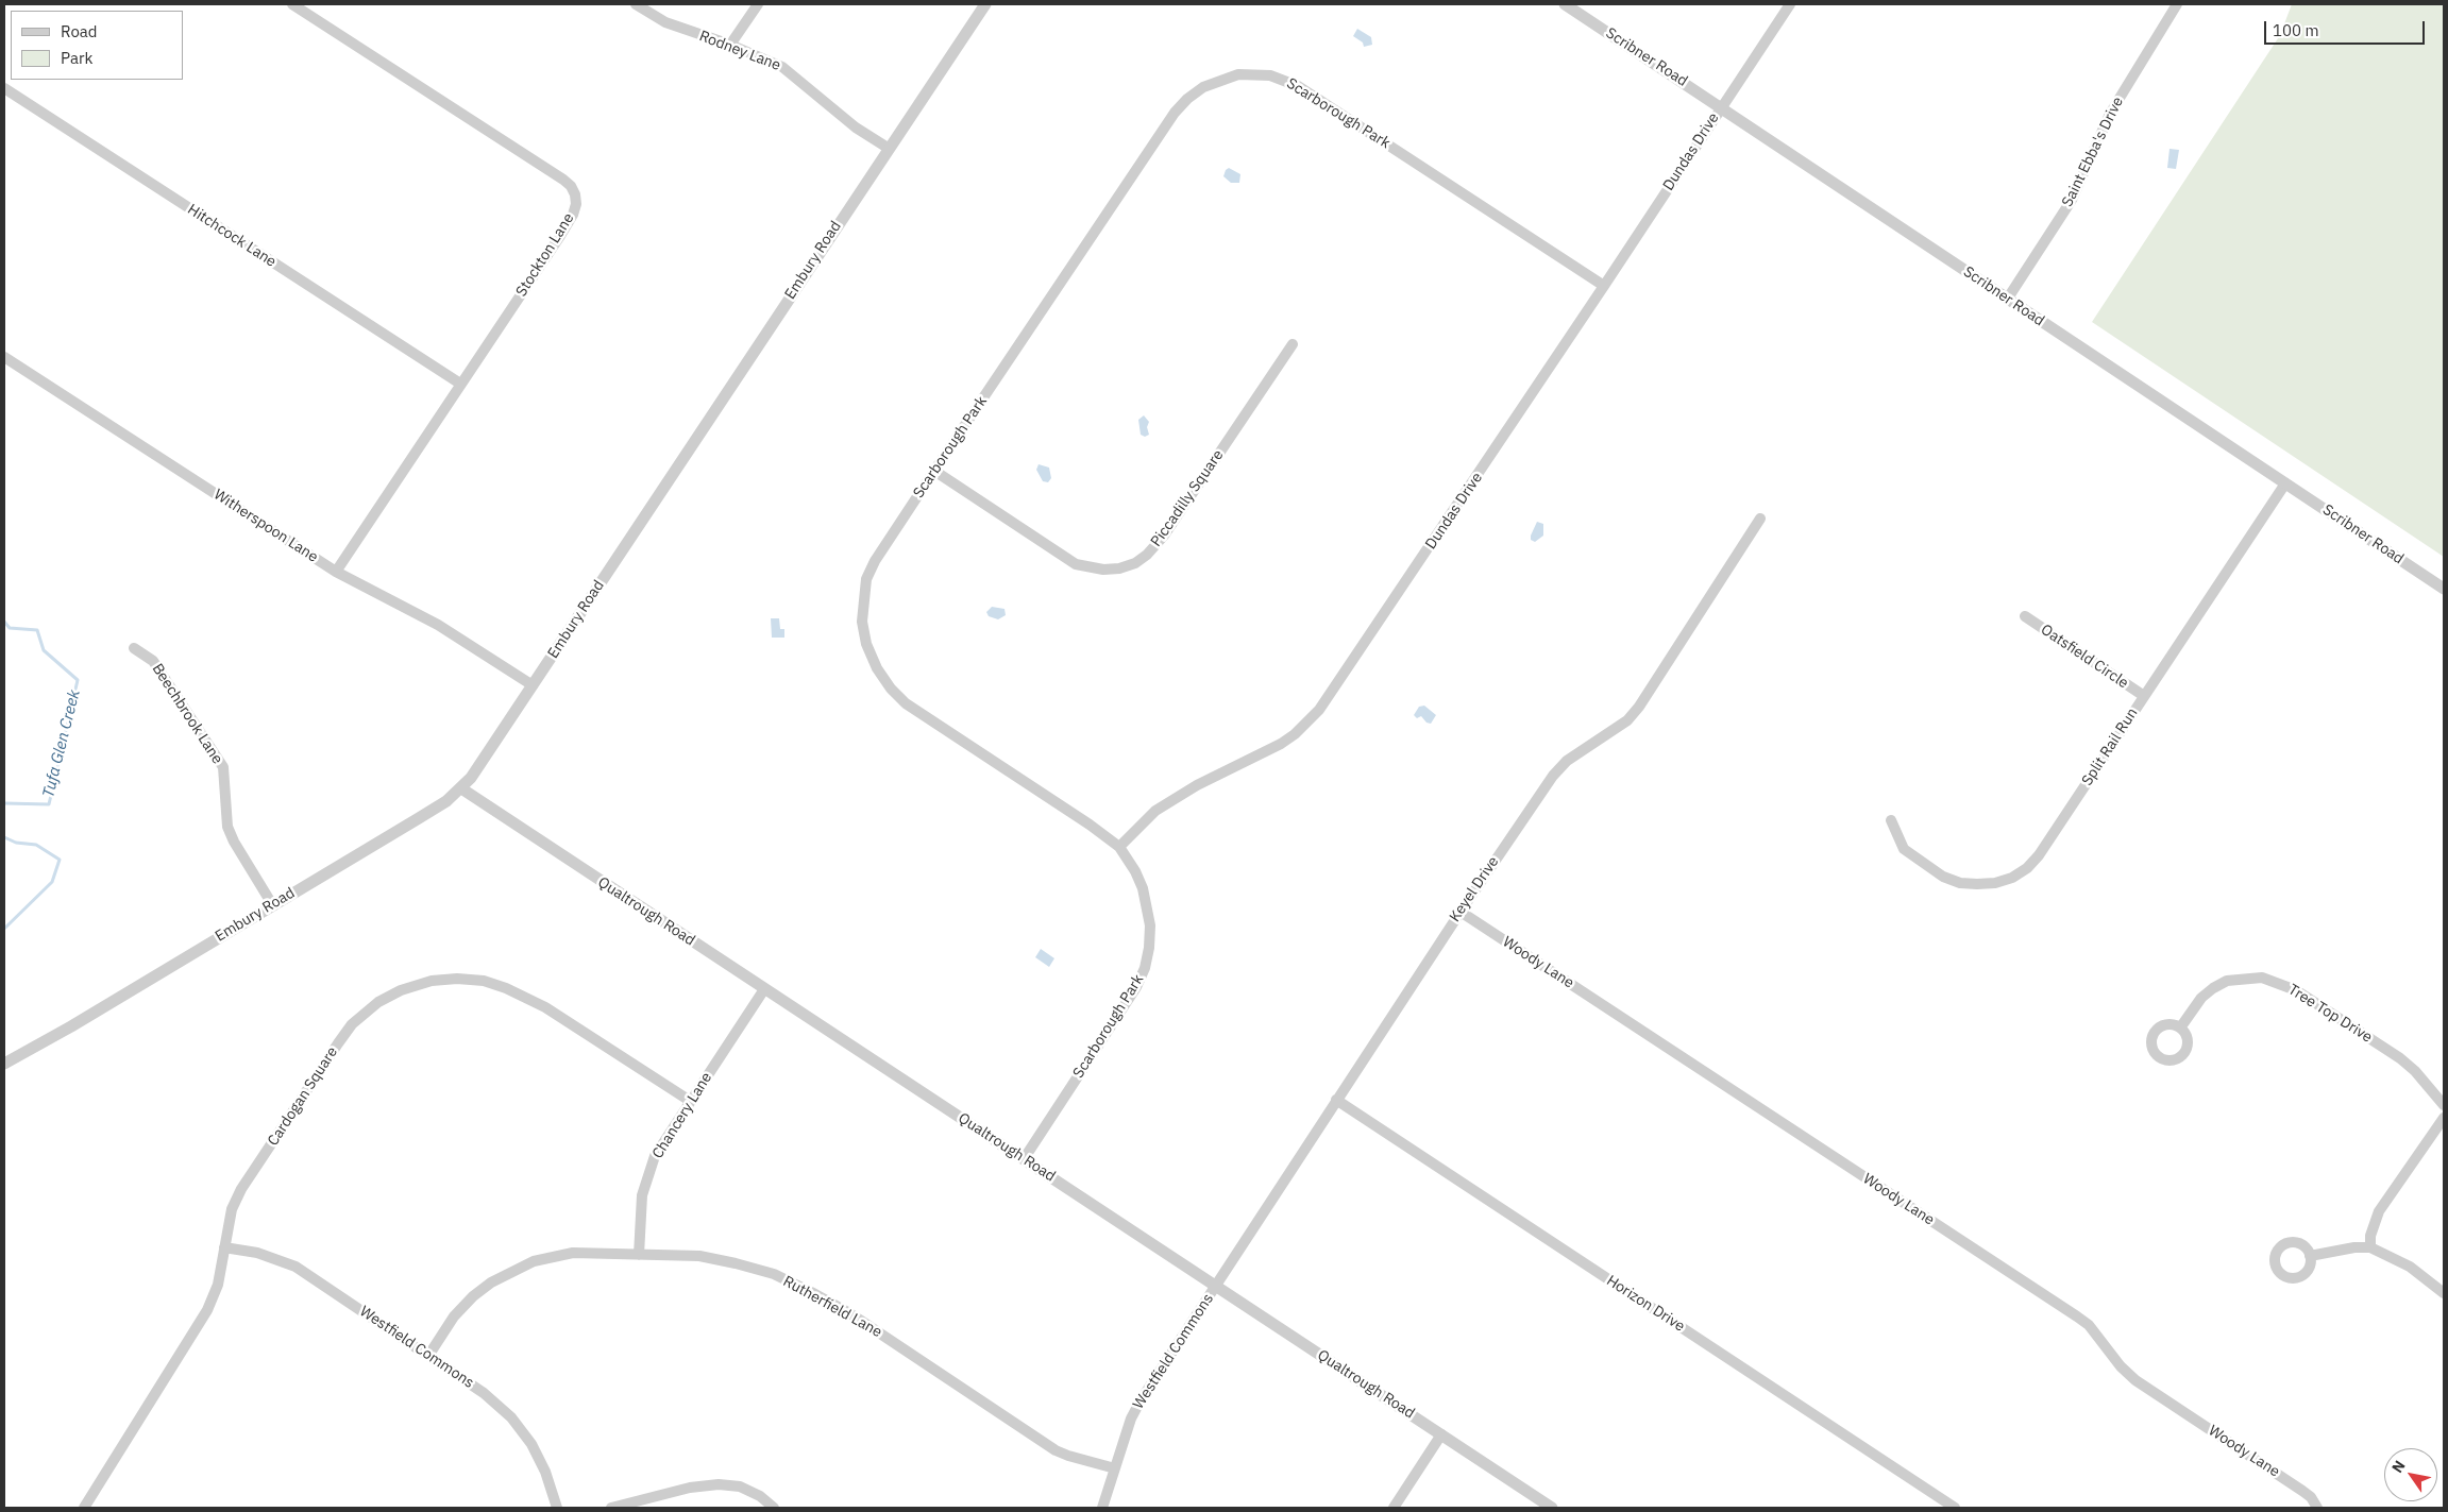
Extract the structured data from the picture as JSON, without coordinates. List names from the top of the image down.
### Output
{
  "streets": {
    "street": [
      "Rodney Lane",
      "Scribner Road",
      "Scarborough Park",
      "Dundas Drive",
      "Saint Ebba's Drive",
      "Hitchcock Lane",
      "Stockton Lane",
      "Embury Road",
      "Piccadilly Square",
      "Witherspoon Lane",
      "Oatsfield Circle",
      "Beechbrook Lane",
      "Split Rail Run",
      "Keyel Drive",
      "Qualtrough Road",
      "Woody Lane",
      "Tree Top Drive",
      "Cardogan Square",
      "Chancery Lane",
      "Horizon Drive",
      "Rutherfield Lane",
      "Westfield Commons"
    ]
  },
  "crossings": [
    ["Rodney Lane", "Embury Road"],
    ["Scribner Road", "Dundas Drive"],
    ["Scribner Road", "Saint Ebba's Drive"],
    ["Scribner Road", "Split Rail Run"],
    ["Scarborough Park", "Dundas Drive"],
    ["Scarborough Park", "Piccadilly Square"],
    ["Scarborough Park", "Qualtrough Road"],
    ["Hitchcock Lane", "Stockton Lane"],
    ["Stockton Lane", "Witherspoon Lane"],
    ["Embury Road", "Witherspoon Lane"],
    ["Embury Road", "Beechbrook Lane"],
    ["Embury Road", "Qualtrough Road"],
    ["Oatsfield Circle", "Split Rail Run"],
    ["Keyel Drive", "Qualtrough Road"],
    ["Keyel Drive", "Woody Lane"],
    ["Keyel Drive", "Horizon Drive"],
    ["Keyel Drive", "Westfield Commons"],
    ["Qualtrough Road", "Chancery Lane"],
    ["Qualtrough Road", "Westfield Commons"],
    ["Cardogan Square", "Chancery Lane"],
    ["Cardogan Square", "Westfield Commons"],
    ["Chancery Lane", "Rutherfield Lane"],
    ["Rutherfield Lane", "Westfield Commons"]
  ],
  "water": ["Tufa Glen Creek"],
  "legend": ["Road", "Park"],
  "scale_bar": "100 m",
  "north": "top left"
}
